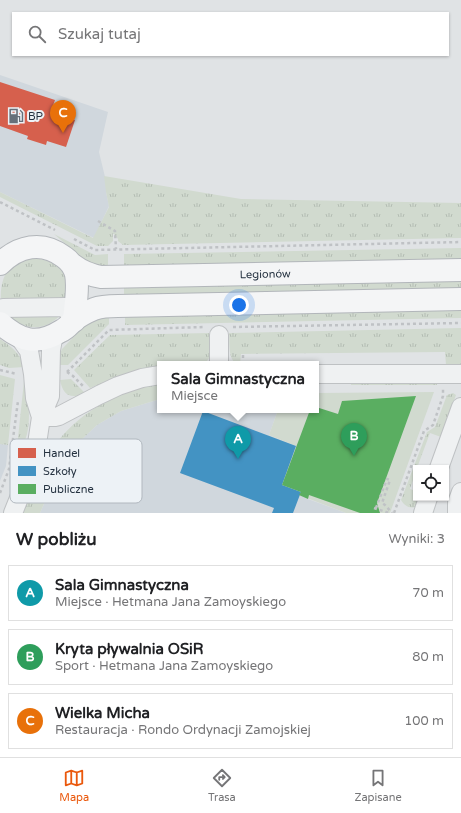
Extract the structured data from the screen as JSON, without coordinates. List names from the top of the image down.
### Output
{
  "streets": {
    "highway": ["Legionów"]
  },
  "places": {
    "fuel station": ["BP"]
  },
  "legend": ["Handel", "Szkoły", "Publiczne"],
  "page": {
    "search": "Szukaj tutaj",
    "pins": ["C", "B", "A"],
    "popup": ["Sala Gimnastyczna", "Miejsce"],
    "heading": ["W pobliżu", "Wyniki: 3"],
    "list": [
      {
        "mark": "A",
        "name": "Sala Gimnastyczna",
        "note": "Miejsce · Hetmana Jana Zamoyskiego",
        "value": "70 m"
      },
      {
        "mark": "B",
        "name": "Kryta pływalnia OSiR",
        "note": "Sport · Hetmana Jana Zamoyskiego",
        "value": "80 m"
      },
      {
        "mark": "C",
        "name": "Wielka Micha",
        "note": "Restauracja · Rondo Ordynacji Zamojskiej",
        "value": "100 m"
      }
    ],
    "nav": ["Mapa", "Trasa", "Zapisane"]
  }
}
